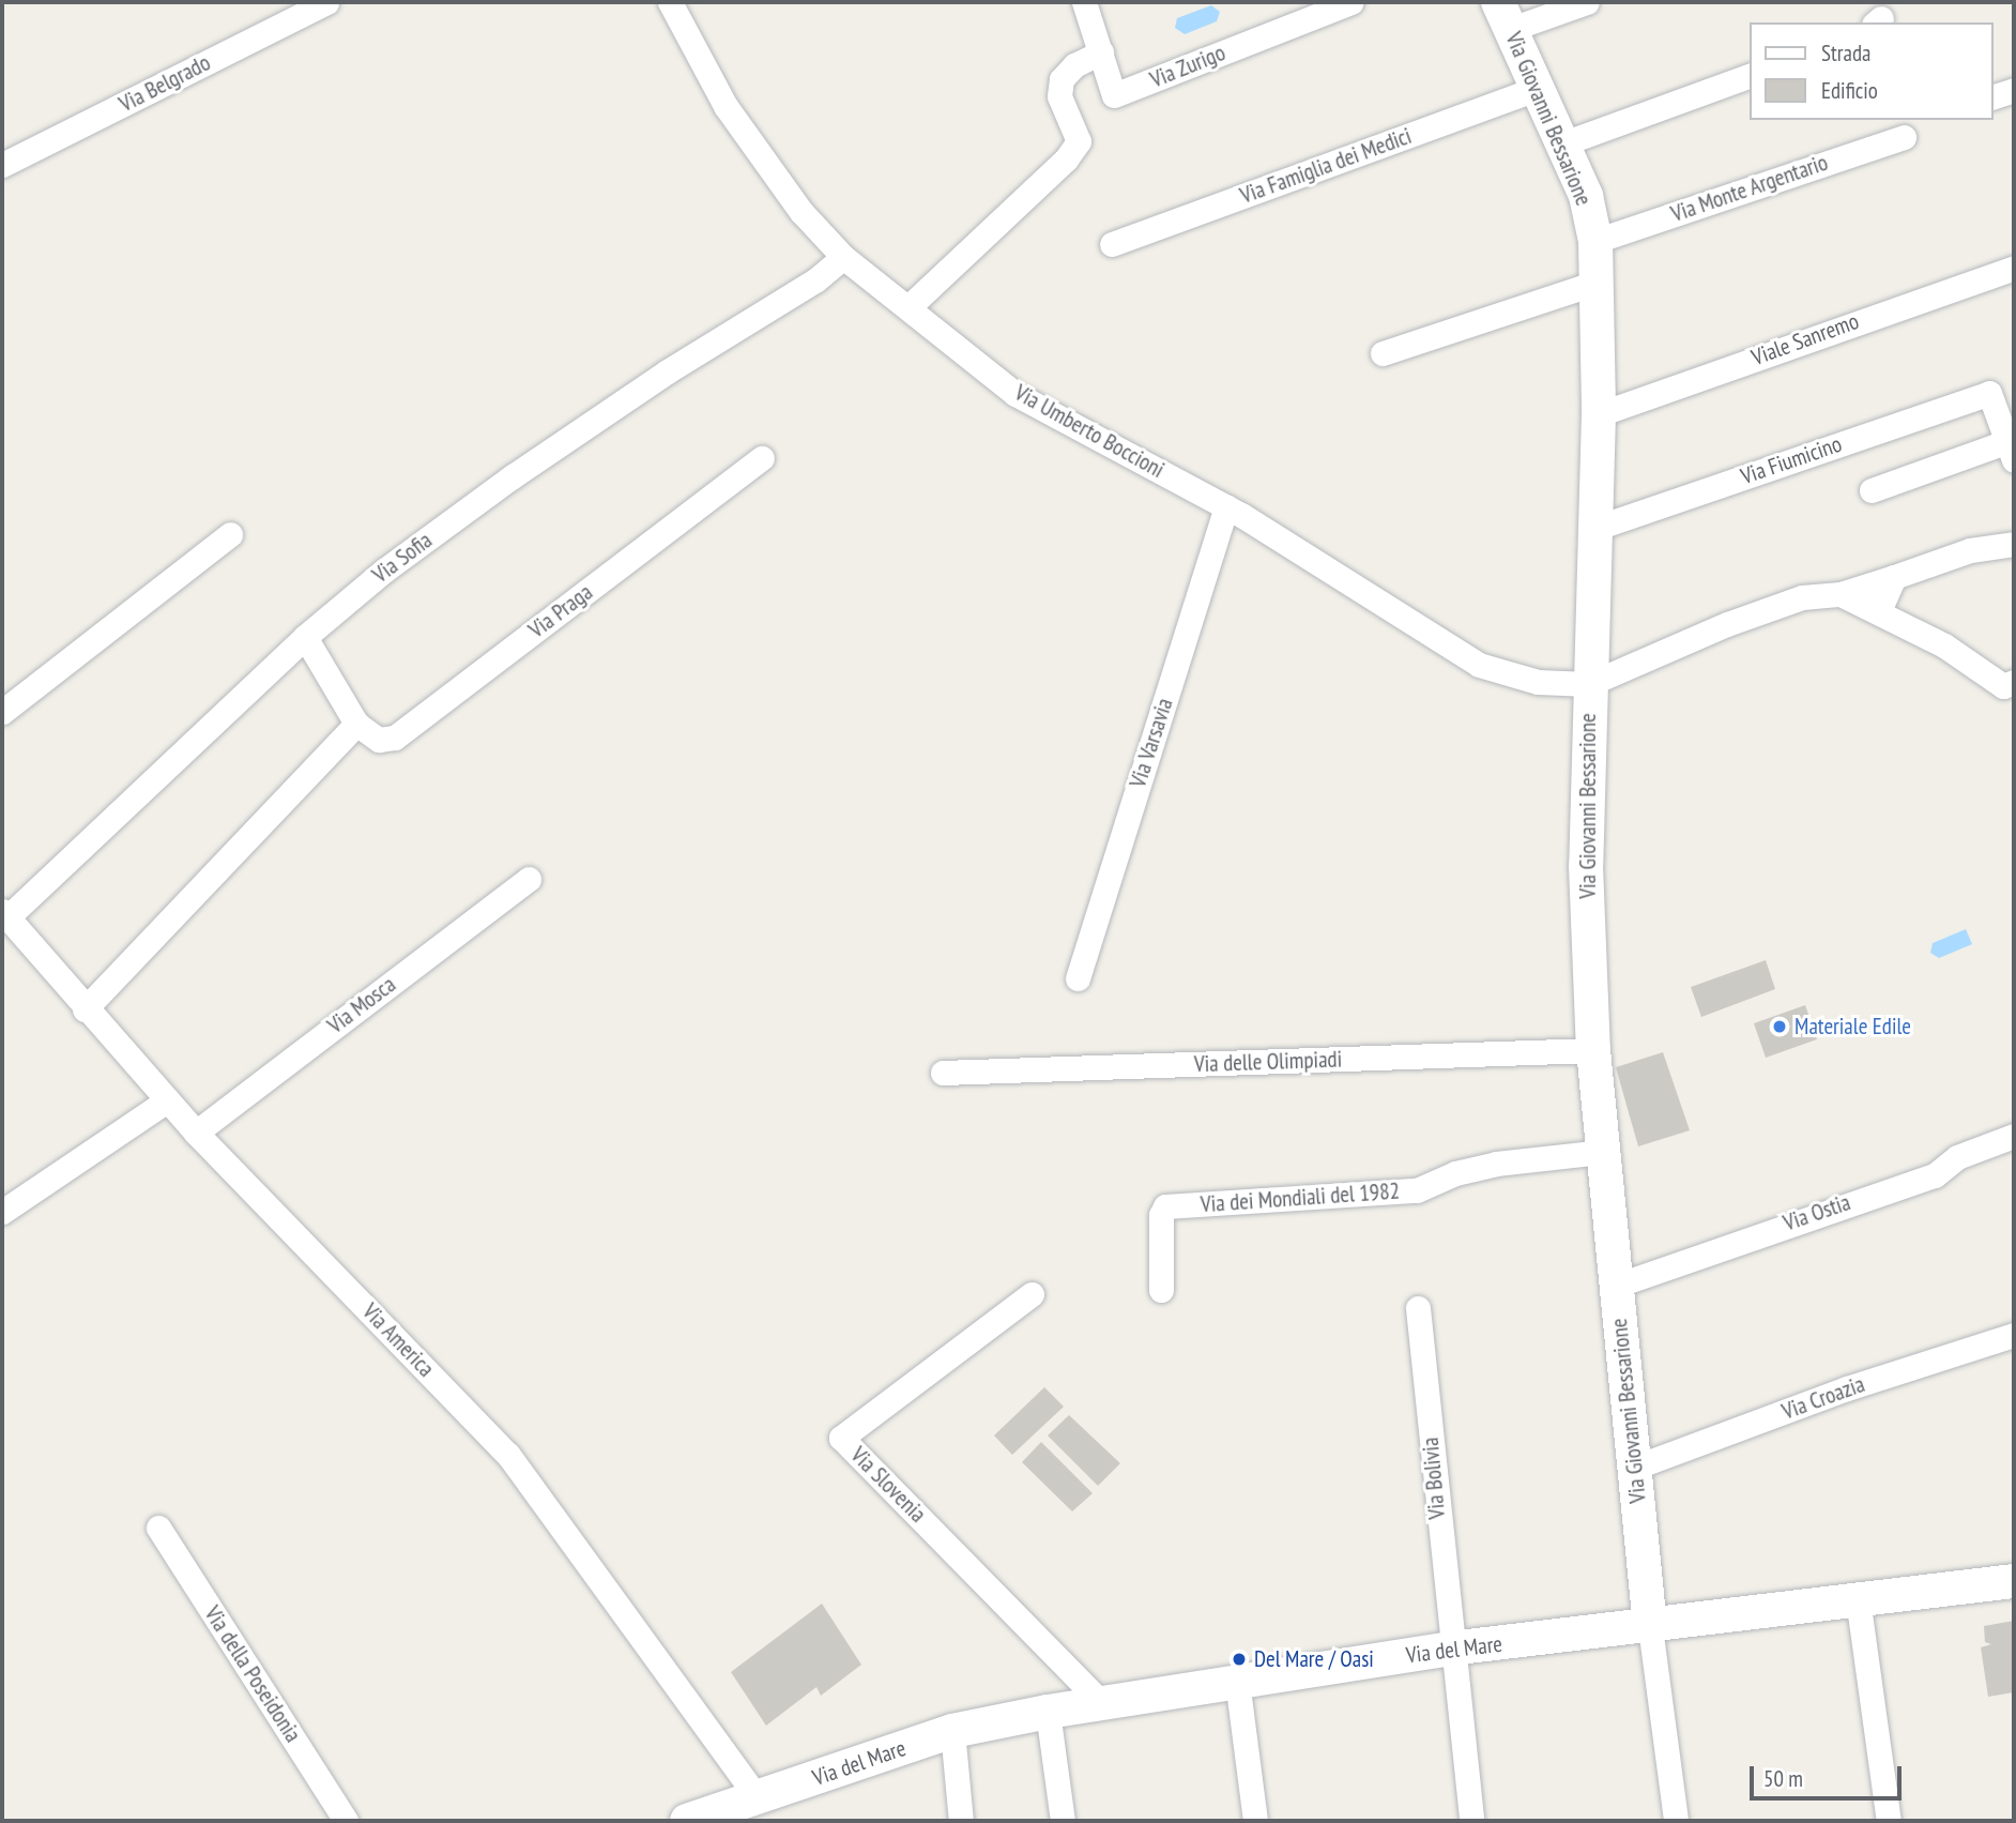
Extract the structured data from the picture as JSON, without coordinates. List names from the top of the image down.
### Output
{
  "streets": {
    "street": [
      "Via Zurigo",
      "Via Belgrado",
      "Via Giovanni Bessarione",
      "Via Famiglia dei Medici",
      "Via Monte Argentario",
      "Viale Sanremo",
      "Via Umberto Boccioni",
      "Via Fiumicino",
      "Via Sofia",
      "Via Praga",
      "Via Varsavia",
      "Via Mosca",
      "Via delle Olimpiadi",
      "Via dei Mondiali del 1982",
      "Via Ostia",
      "Via America",
      "Via Croazia",
      "Via Bolivia",
      "Via Slovenia",
      "Via del Mare",
      "Via della Poseidonia"
    ]
  },
  "crossings": [
    ["Via Giovanni Bessarione", "Via Famiglia dei Medici"],
    ["Via Giovanni Bessarione", "Via Monte Argentario"],
    ["Via Giovanni Bessarione", "Viale Sanremo"],
    ["Via Giovanni Bessarione", "Via Umberto Boccioni"],
    ["Via Giovanni Bessarione", "Via Fiumicino"],
    ["Via Giovanni Bessarione", "Via delle Olimpiadi"],
    ["Via Giovanni Bessarione", "Via dei Mondiali del 1982"],
    ["Via Giovanni Bessarione", "Via Ostia"],
    ["Via Giovanni Bessarione", "Via Croazia"],
    ["Via Giovanni Bessarione", "Via del Mare"],
    ["Via Umberto Boccioni", "Via Sofia"],
    ["Via Umberto Boccioni", "Via Varsavia"],
    ["Via Sofia", "Via America"],
    ["Via Mosca", "Via America"],
    ["Via America", "Via del Mare"],
    ["Via Bolivia", "Via del Mare"],
    ["Via Slovenia", "Via del Mare"]
  ],
  "places": ["Materiale Edile", "Del Mare / Oasi"],
  "legend": ["Strada", "Edificio"],
  "scale_bar": "50 m"
}
